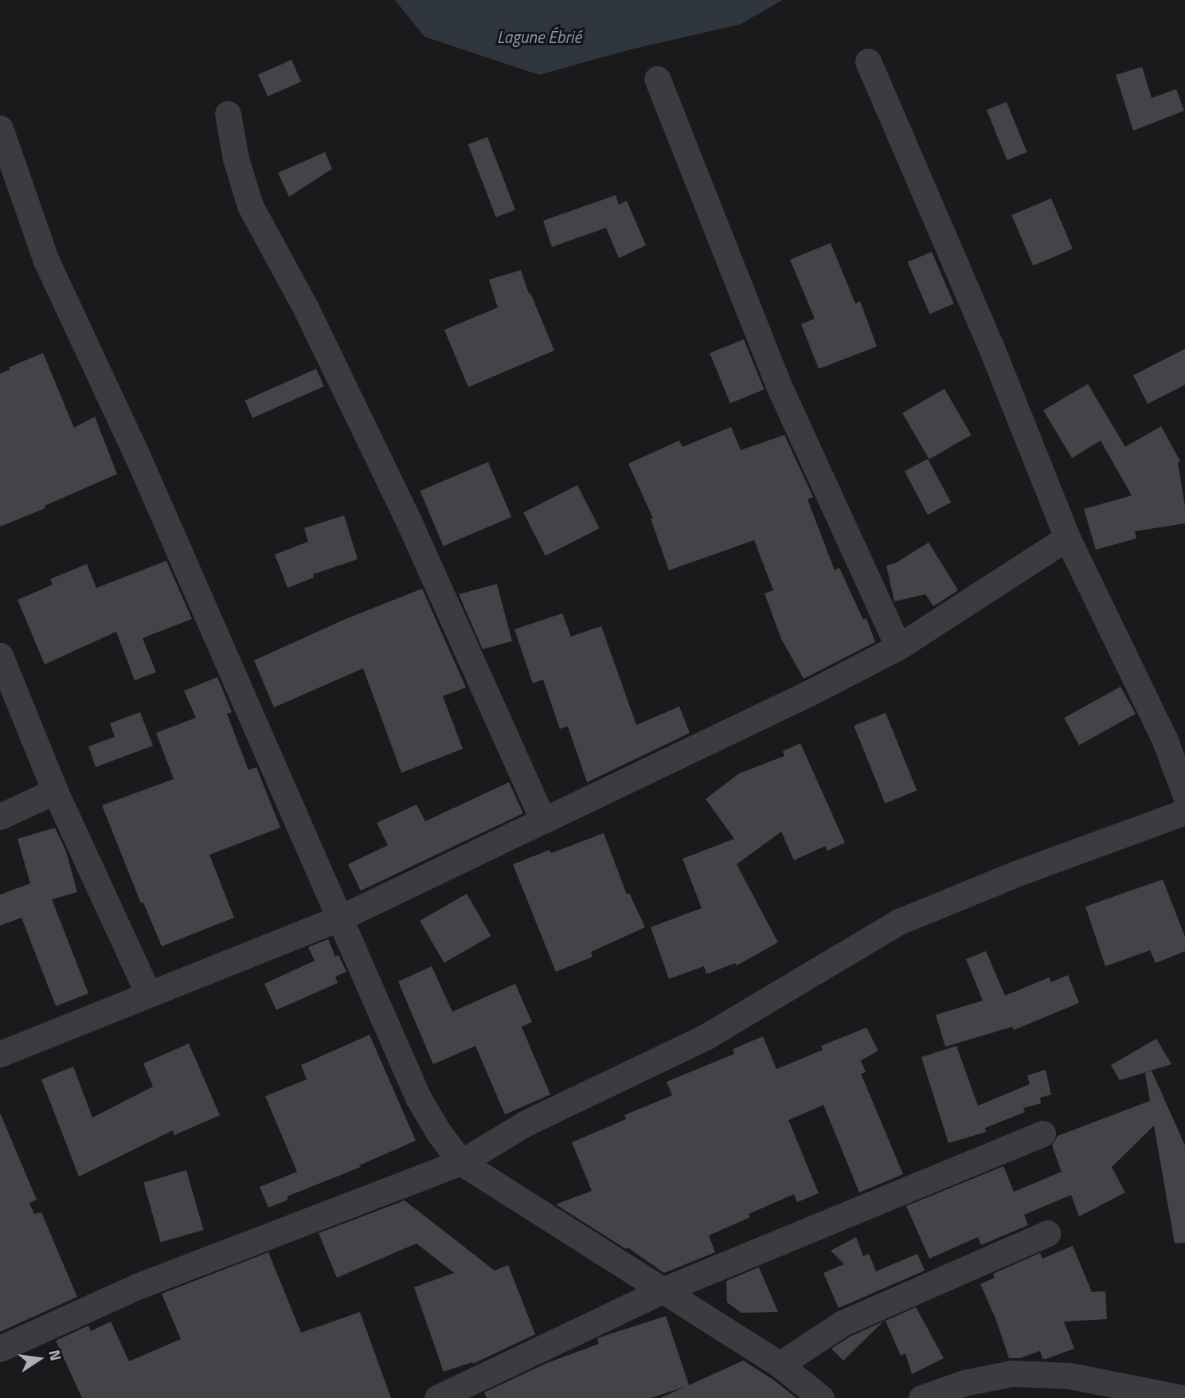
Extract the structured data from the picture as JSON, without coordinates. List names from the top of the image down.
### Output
{
  "water": ["Lagune Ébrié"],
  "north": "right"
}
